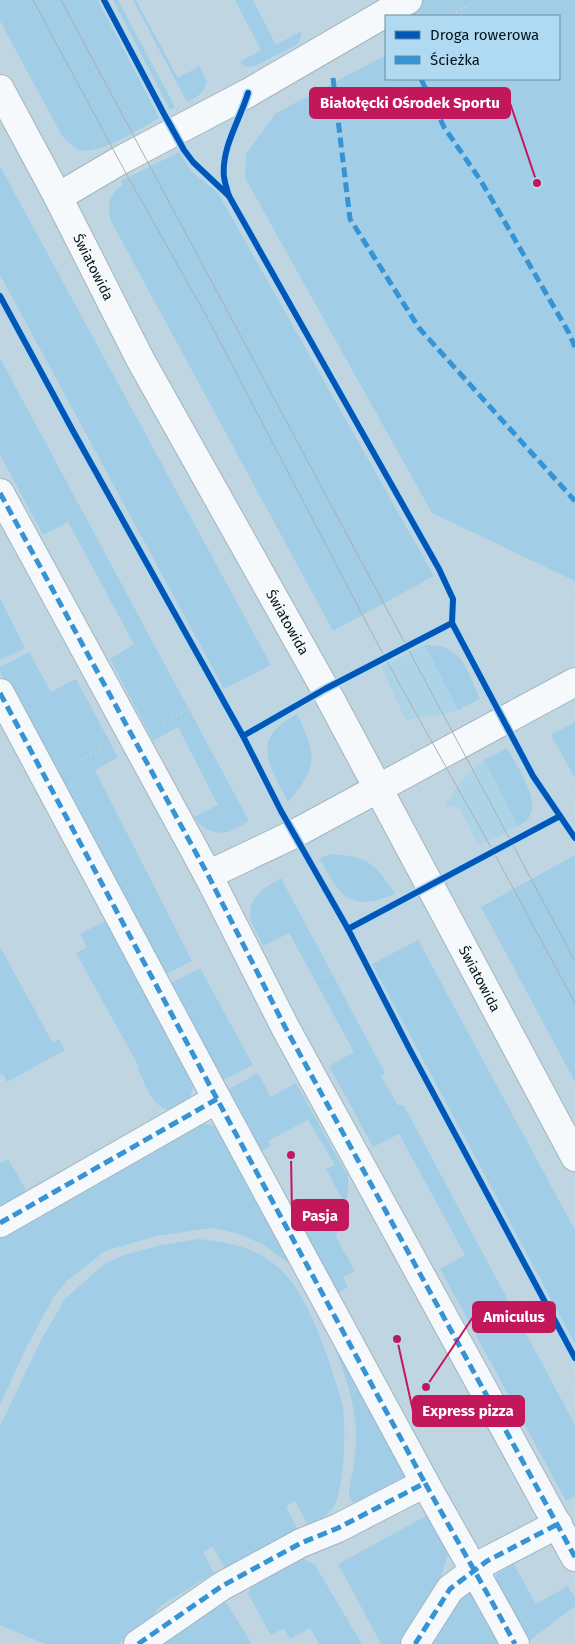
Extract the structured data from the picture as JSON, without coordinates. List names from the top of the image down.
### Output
{
  "streets": {
    "street": ["Światowida"]
  },
  "places": [
    "Białołęcki Ośrodek Sportu",
    "Pasja",
    "Express pizza",
    "Amiculus"
  ],
  "legend": ["Droga rowerowa", "Ścieżka"]
}
